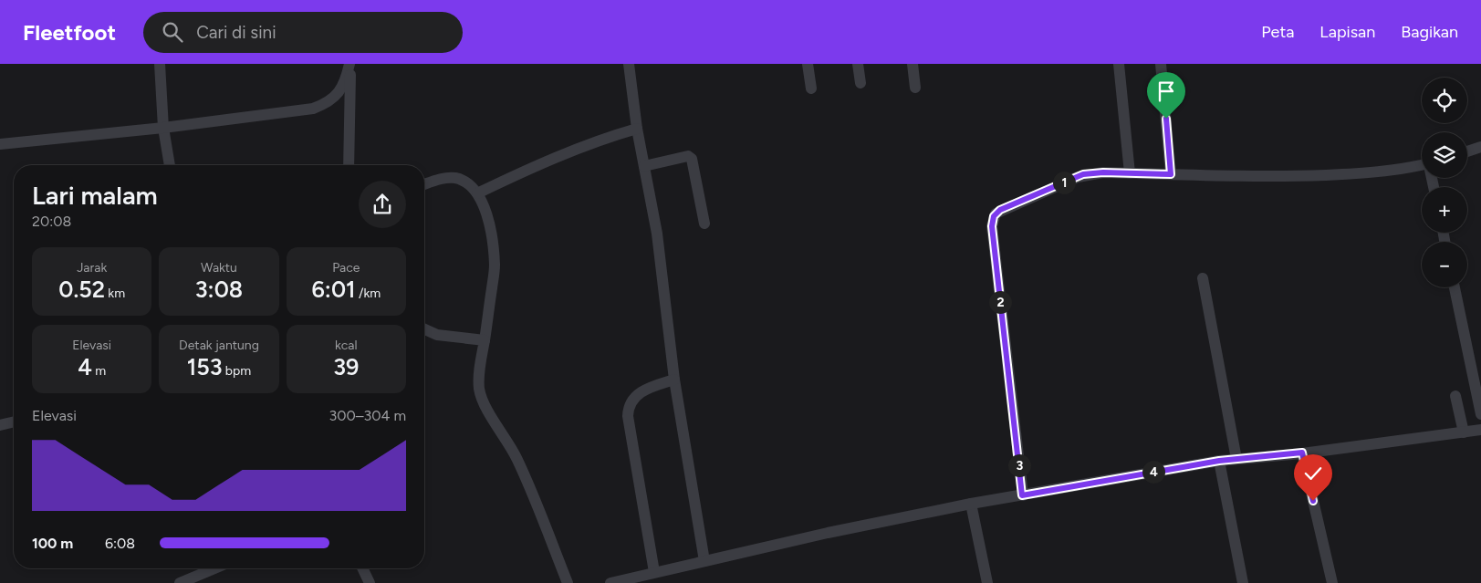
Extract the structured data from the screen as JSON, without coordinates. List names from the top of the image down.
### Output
{
  "page": {
    "header": "Fleetfoot",
    "search": "Cari di sini",
    "nav": ["Peta", "Lapisan", "Bagikan"],
    "map_buttons": ["+", "−"],
    "heading": ["Lari malam", "20:08"],
    "pins": [
      "1",
      "2",
      "3",
      "4"
    ],
    "stats": [
      ["Jarak", "0.52 km"],
      ["Waktu", "3:08"],
      ["Pace", "6:01 /km"],
      ["Elevasi", "4 m"],
      ["Detak jantung", "153 bpm"],
      ["kcal", "39"]
    ],
    "chart": ["Elevasi", "300–304 m"],
    "list": [
      {
        "name": "100 m",
        "note": "6:08"
      }
    ]
  }
}
